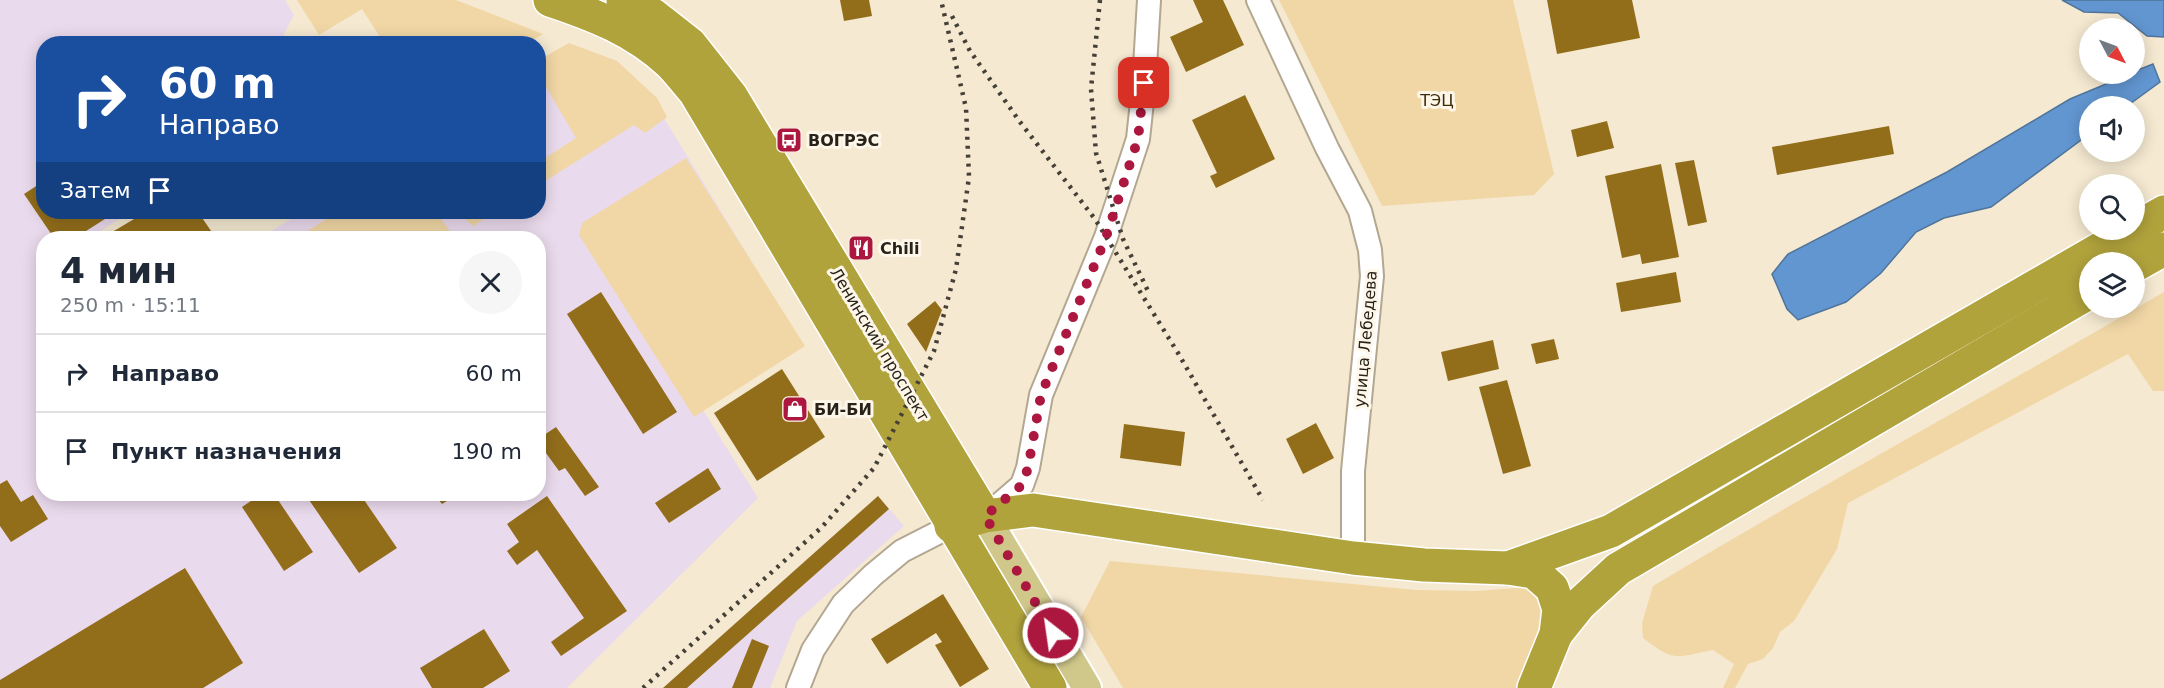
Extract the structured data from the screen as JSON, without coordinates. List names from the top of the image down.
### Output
{
  "streets": {
    "highway": ["Ленинский проспект"],
    "street": ["улица Лебедева"]
  },
  "parks": ["ТЭЦ"],
  "places": {
    "bus stop": ["ВОГРЭС"],
    "restaurant": ["Chili"],
    "shop": ["БИ-БИ"]
  },
  "north": "bottom right",
  "page": {
    "turn": ["60 m", "Направо"],
    "then": "Затем",
    "heading": ["4 мин", "250 m · 15:11"],
    "list": [
      {
        "name": "Направо",
        "value": "60 m"
      },
      {
        "name": "Пункт назначения",
        "value": "190 m"
      }
    ]
  }
}
